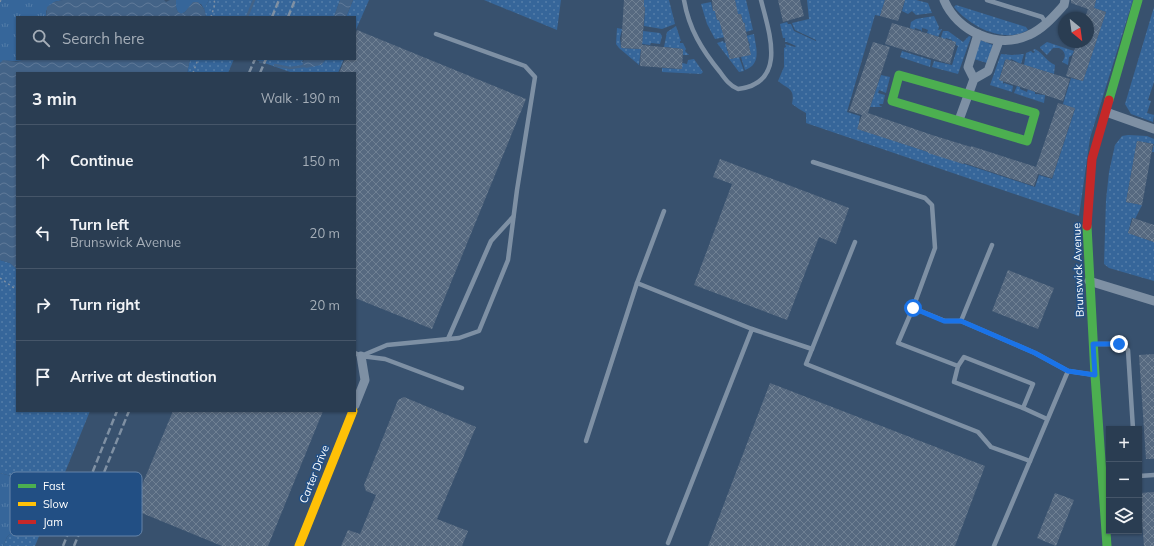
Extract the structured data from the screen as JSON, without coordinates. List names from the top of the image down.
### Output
{
  "streets": {
    "street": ["Brunswick Avenue", "Carter Drive"]
  },
  "legend": ["Fast", "Slow", "Jam"],
  "north": "bottom right",
  "page": {
    "search": "Search here",
    "heading": ["3 min", "Walk · 190 m"],
    "list": [
      ["Continue", "150 m"],
      ["Turn left", "Brunswick Avenue", "20 m"],
      ["Turn right", "20 m"],
      "Arrive at destination"
    ],
    "map_buttons": ["+", "−"]
  }
}
